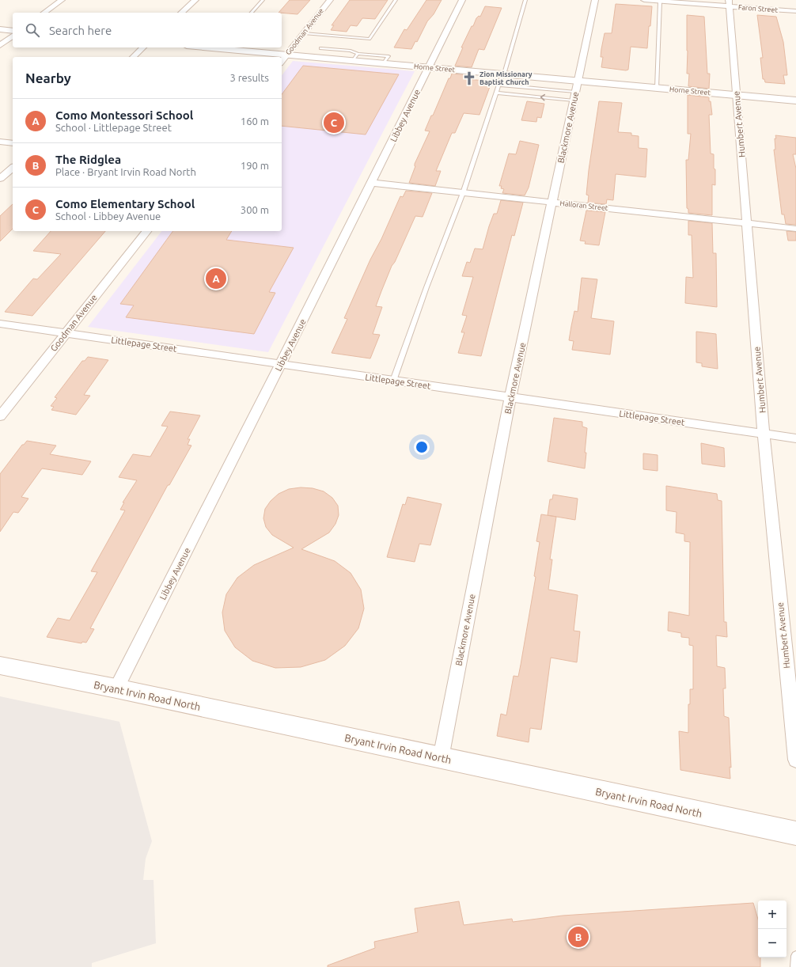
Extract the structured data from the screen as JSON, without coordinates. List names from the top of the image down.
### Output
{
  "streets": {
    "main road": ["Bryant Irvin Road North"],
    "street": [
      "Faron Street",
      "Goodman Avenue",
      "Horne Street",
      "Libbey Avenue",
      "Humbert Avenue",
      "Blackmore Avenue",
      "Halloran Street",
      "Littlepage Street"
    ]
  },
  "crossings": [
    ["Faron Street", "Humbert Avenue"],
    ["Goodman Avenue", "Horne Street"],
    ["Goodman Avenue", "Littlepage Street"],
    ["Horne Street", "Libbey Avenue"],
    ["Horne Street", "Humbert Avenue"],
    ["Horne Street", "Blackmore Avenue"],
    ["Libbey Avenue", "Halloran Street"],
    ["Libbey Avenue", "Littlepage Street"],
    ["Libbey Avenue", "Bryant Irvin Road North"],
    ["Humbert Avenue", "Halloran Street"],
    ["Humbert Avenue", "Littlepage Street"],
    ["Blackmore Avenue", "Halloran Street"],
    ["Blackmore Avenue", "Littlepage Street"],
    ["Blackmore Avenue", "Bryant Irvin Road North"]
  ],
  "places": {
    "church": ["Zion Missionary Baptist Church"]
  },
  "page": {
    "search": "Search here",
    "heading": ["Nearby", "3 results"],
    "list": [
      {
        "mark": "A",
        "name": "Como Montessori School",
        "note": "School · Littlepage Street",
        "value": "160 m"
      },
      {
        "mark": "B",
        "name": "The Ridglea",
        "note": "Place · Bryant Irvin Road North",
        "value": "190 m"
      },
      {
        "mark": "C",
        "name": "Como Elementary School",
        "note": "School · Libbey Avenue",
        "value": "300 m"
      }
    ],
    "pins": ["C", "A", "B"],
    "map_buttons": ["+", "−"]
  }
}
